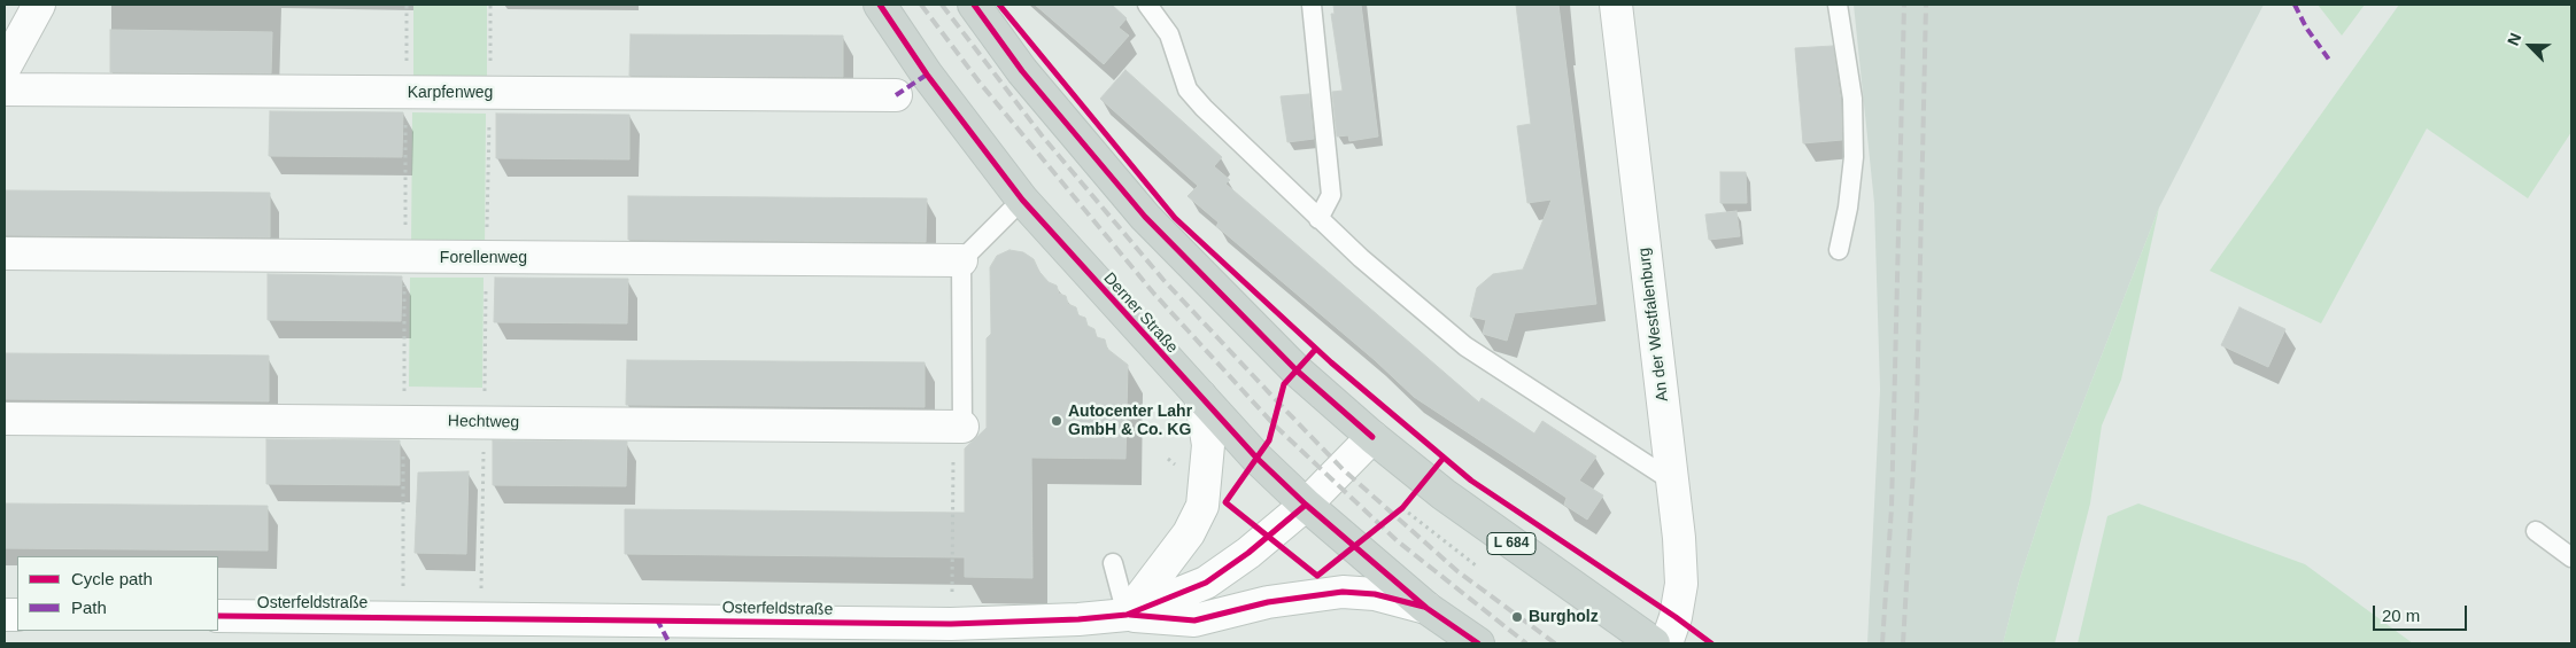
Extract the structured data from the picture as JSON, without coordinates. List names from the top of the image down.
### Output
{
  "streets": {
    "main road": ["Derner Straße", "L 684"],
    "street": [
      "Karpfenweg",
      "Forellenweg",
      "An der Westfalenburg",
      "Hechtweg",
      "Osterfeldstraße"
    ]
  },
  "crossings": [
    ["Derner Straße", "Osterfeldstraße"],
    ["L 684", "Osterfeldstraße"]
  ],
  "places": ["Autocenter Lahr GmbH & Co. KG", "Burgholz"],
  "legend": ["Cycle path", "Path"],
  "scale_bar": "20 m",
  "north": "top left"
}
